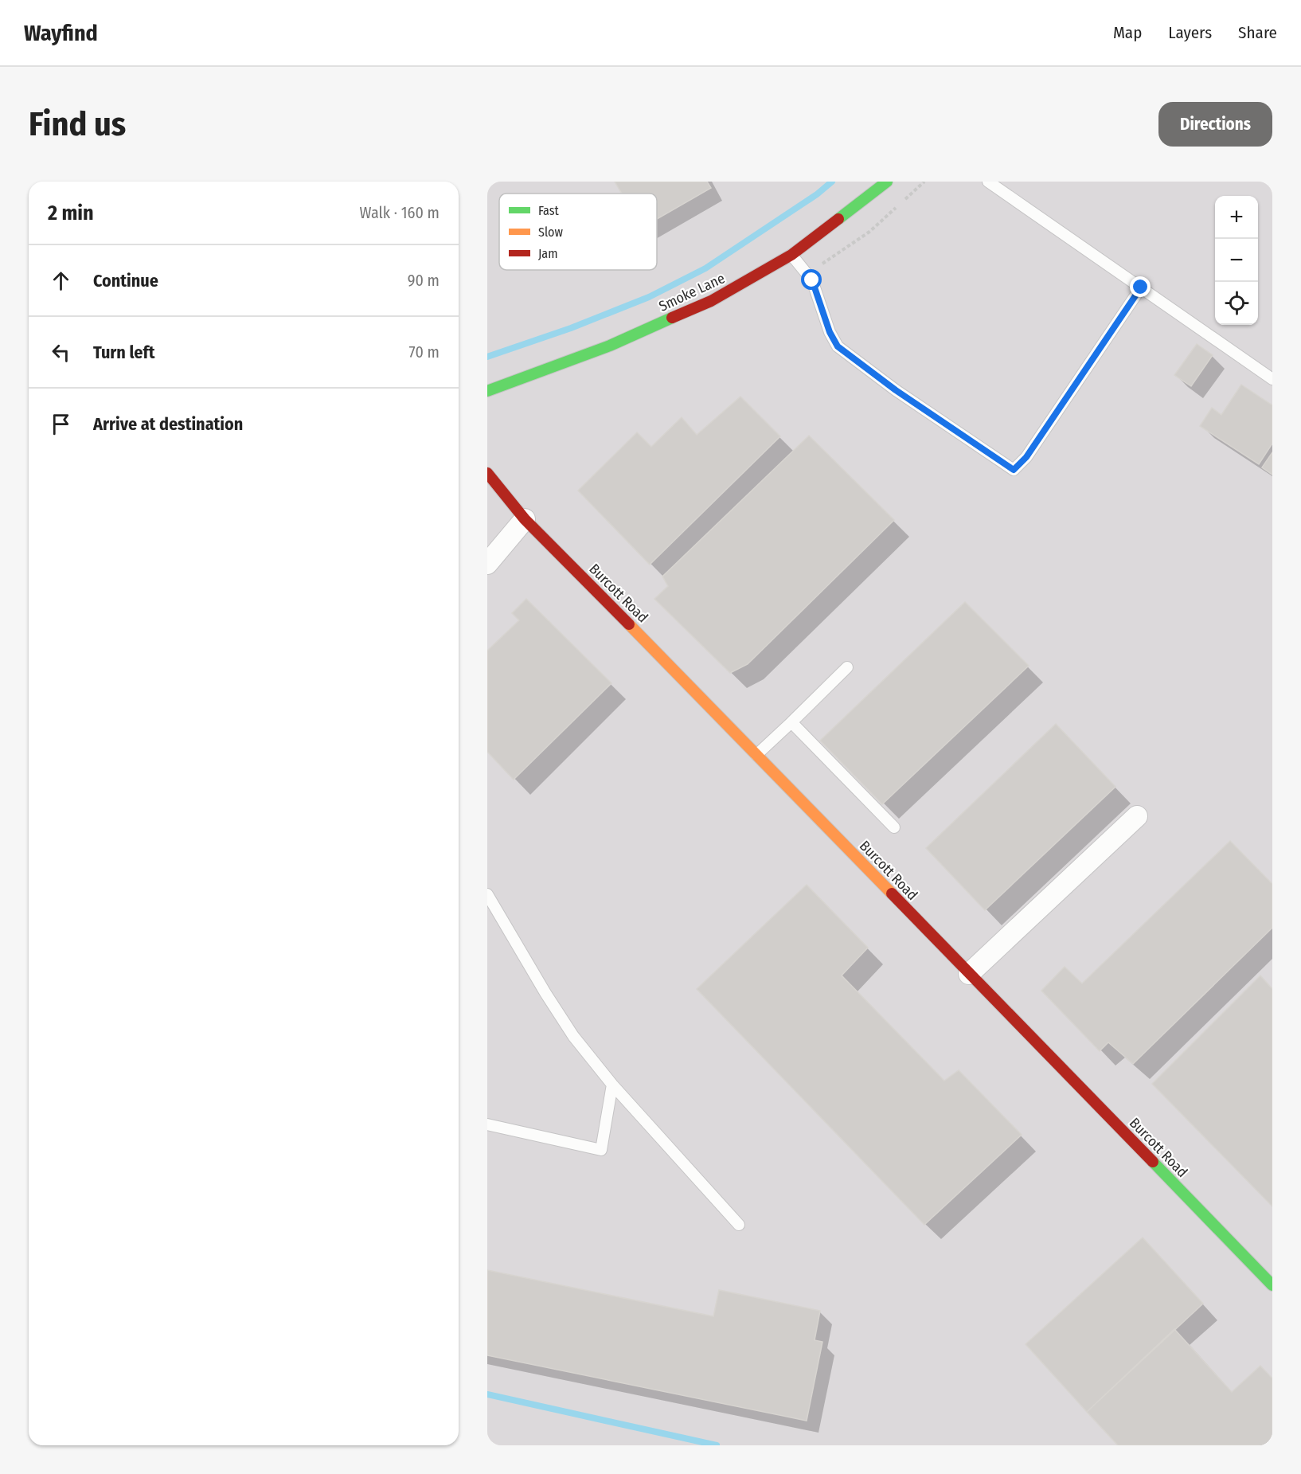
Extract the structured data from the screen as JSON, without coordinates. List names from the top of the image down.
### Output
{
  "streets": {
    "main road": ["Smoke Lane", "Burcott Road"]
  },
  "legend": ["Fast", "Slow", "Jam"],
  "page": {
    "header": "Wayfind",
    "nav": ["Map", "Layers", "Share"],
    "buttons": "Directions",
    "title": "Find us",
    "heading": ["2 min", "Walk · 160 m"],
    "map_buttons": ["+", "−"],
    "list": [
      ["Continue", "90 m"],
      ["Turn left", "70 m"],
      "Arrive at destination"
    ]
  }
}
